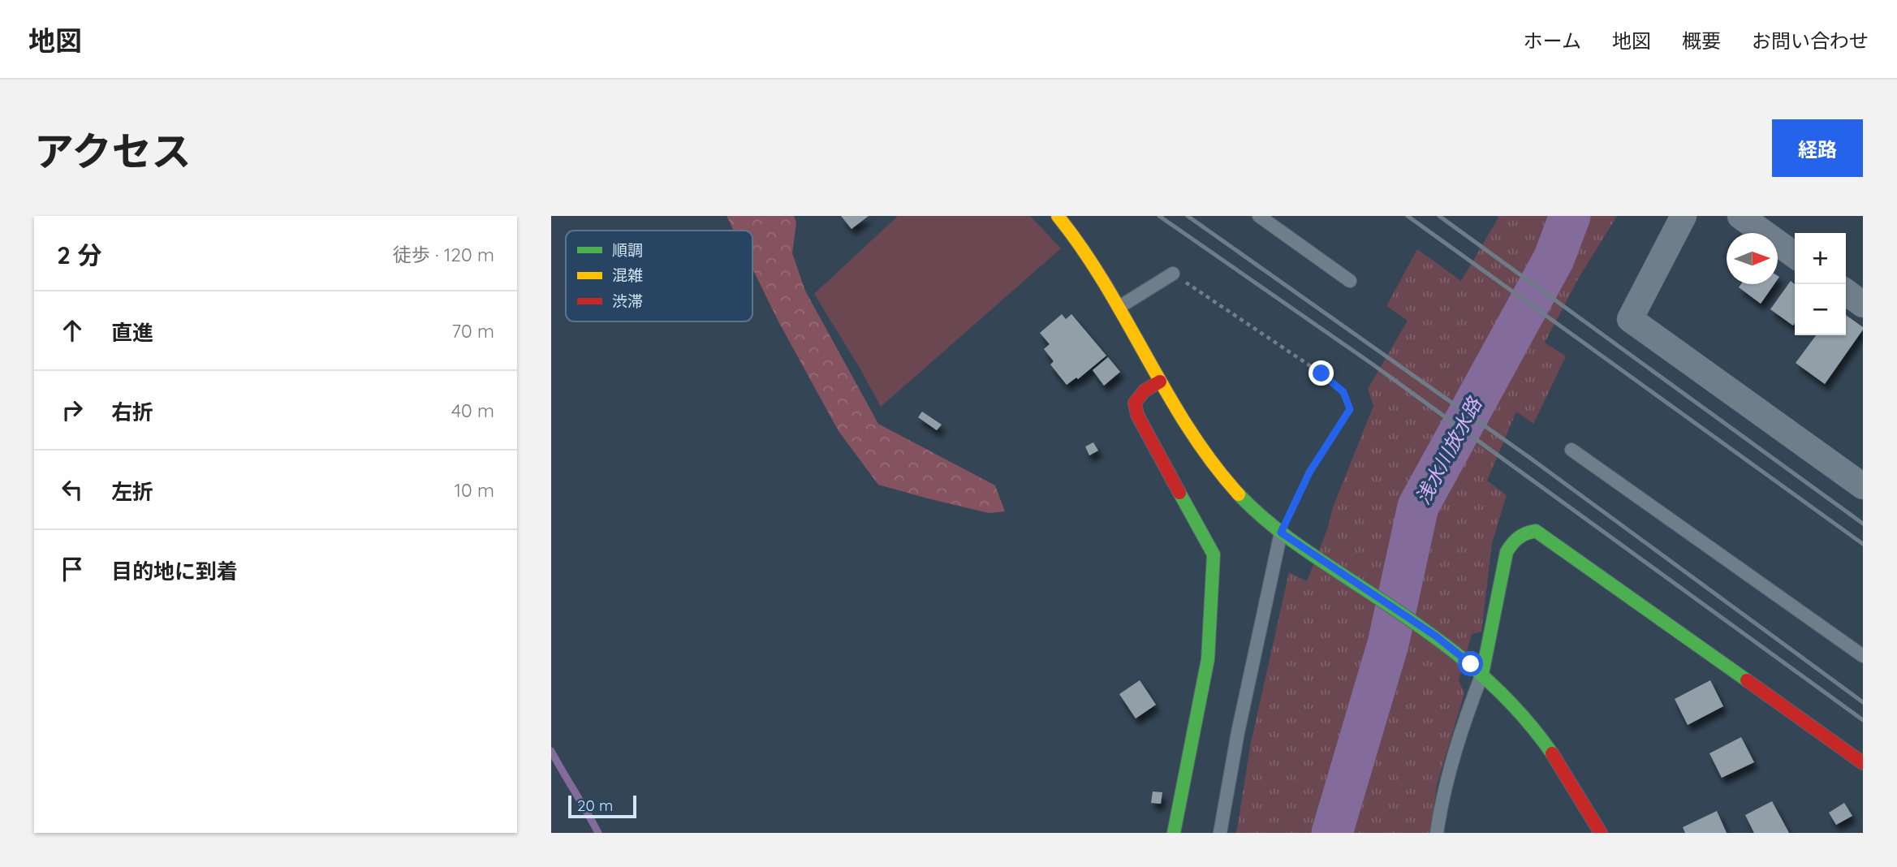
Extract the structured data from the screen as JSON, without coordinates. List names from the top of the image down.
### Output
{
  "water": ["浅水川放水路"],
  "legend": ["順調", "混雑", "渋滞"],
  "scale_bar": "20 m",
  "north": "right",
  "page": {
    "header": "地図",
    "nav": [
      "ホーム",
      "地図",
      "概要",
      "お問い合わせ"
    ],
    "title": "アクセス",
    "buttons": "経路",
    "heading": ["2 分", "徒歩 · 120 m"],
    "map_buttons": ["+", "−"],
    "list": [
      ["直進", "70 m"],
      ["右折", "40 m"],
      ["左折", "10 m"],
      "目的地に到着"
    ],
    "scale": "20 m"
  }
}
